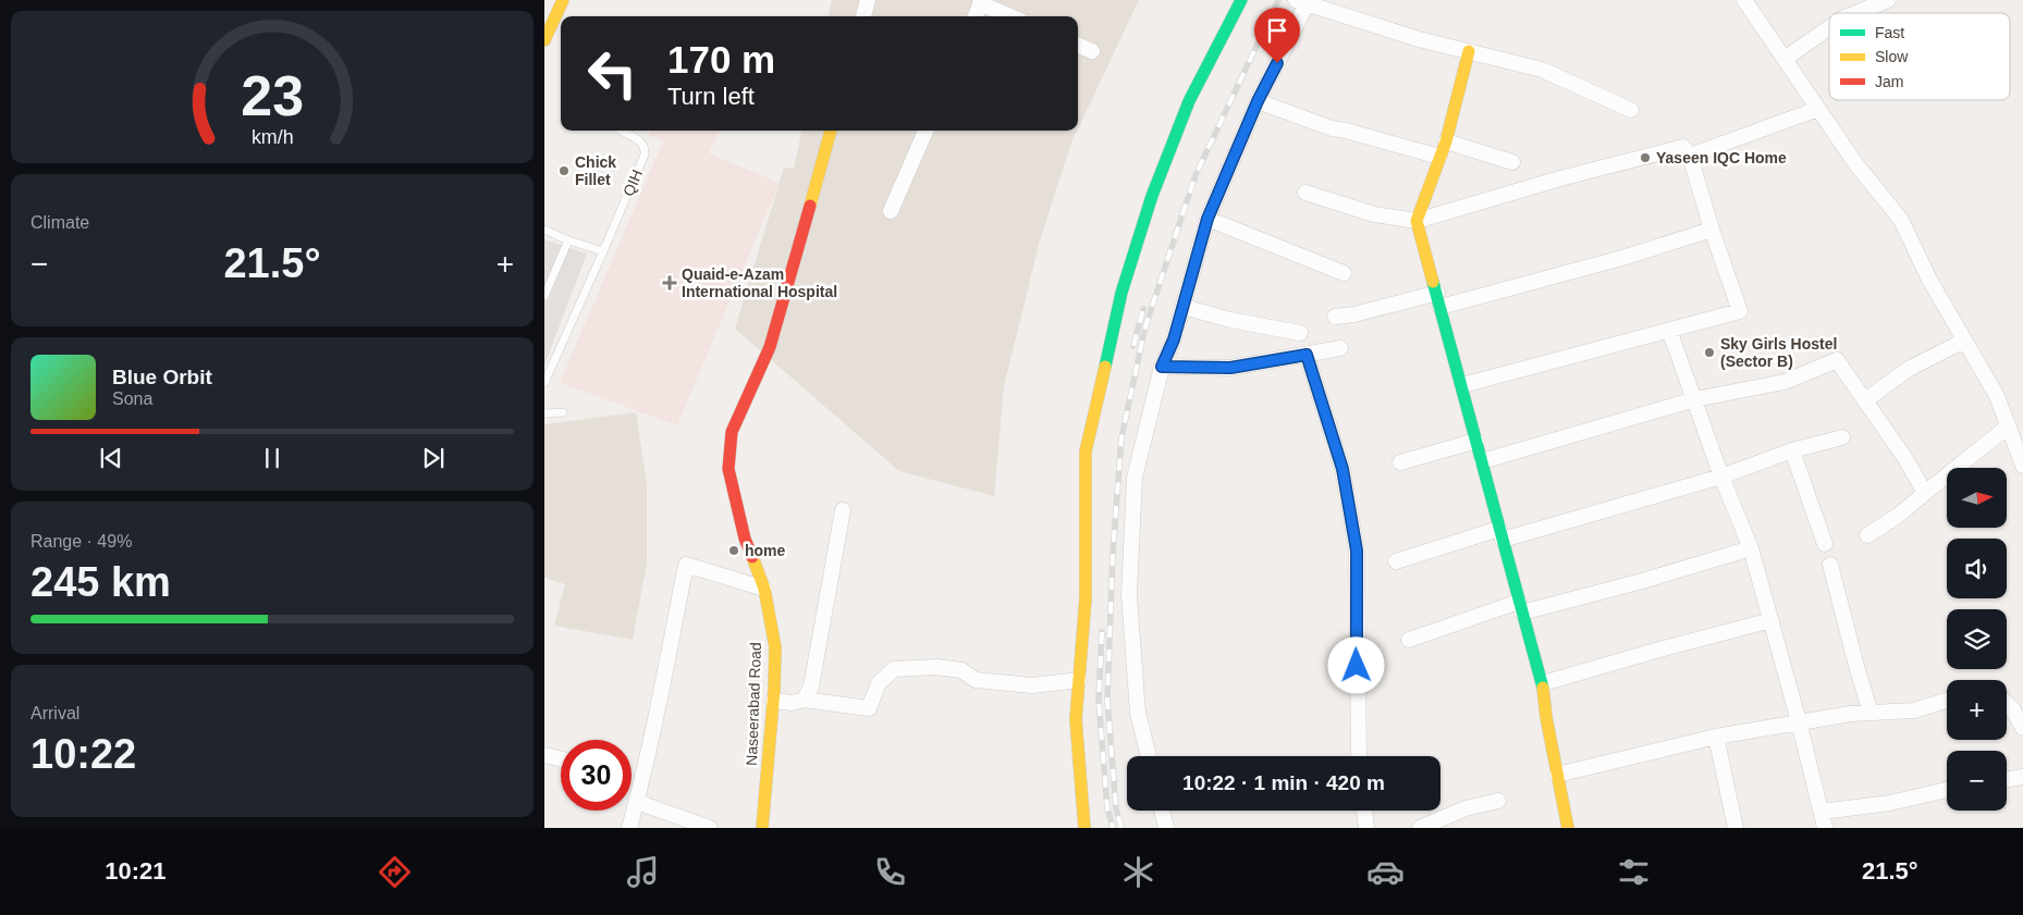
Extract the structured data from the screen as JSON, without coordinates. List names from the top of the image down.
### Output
{
  "streets": {
    "main road": ["Naseerabad Road"],
    "lane": ["QIH"]
  },
  "places": {
    "other": [
      "Yaseen IQC Home",
      "Chick Fillet",
      "Sky Girls Hostel (Sector B)",
      "home"
    ],
    "health": ["Quaid-e-Azam International Hospital"]
  },
  "legend": ["Fast", "Slow", "Jam"],
  "north": "right",
  "page": {
    "turn": ["170 m", "Turn left"],
    "tile": [
      "Climate",
      ["Range · 49%", "245 km"],
      ["Arrival", "10:22"]
    ],
    "heat": ["−", "21.5°", "+"],
    "song": ["Blue Orbit", "Sona"],
    "map_buttons": ["+", "−"],
    "limit": "30",
    "trip": "10:22 · 1 min · 420 m",
    "tabs": ["10:21", "21.5°"],
    "gauge": ["23", "km/h"]
  }
}
